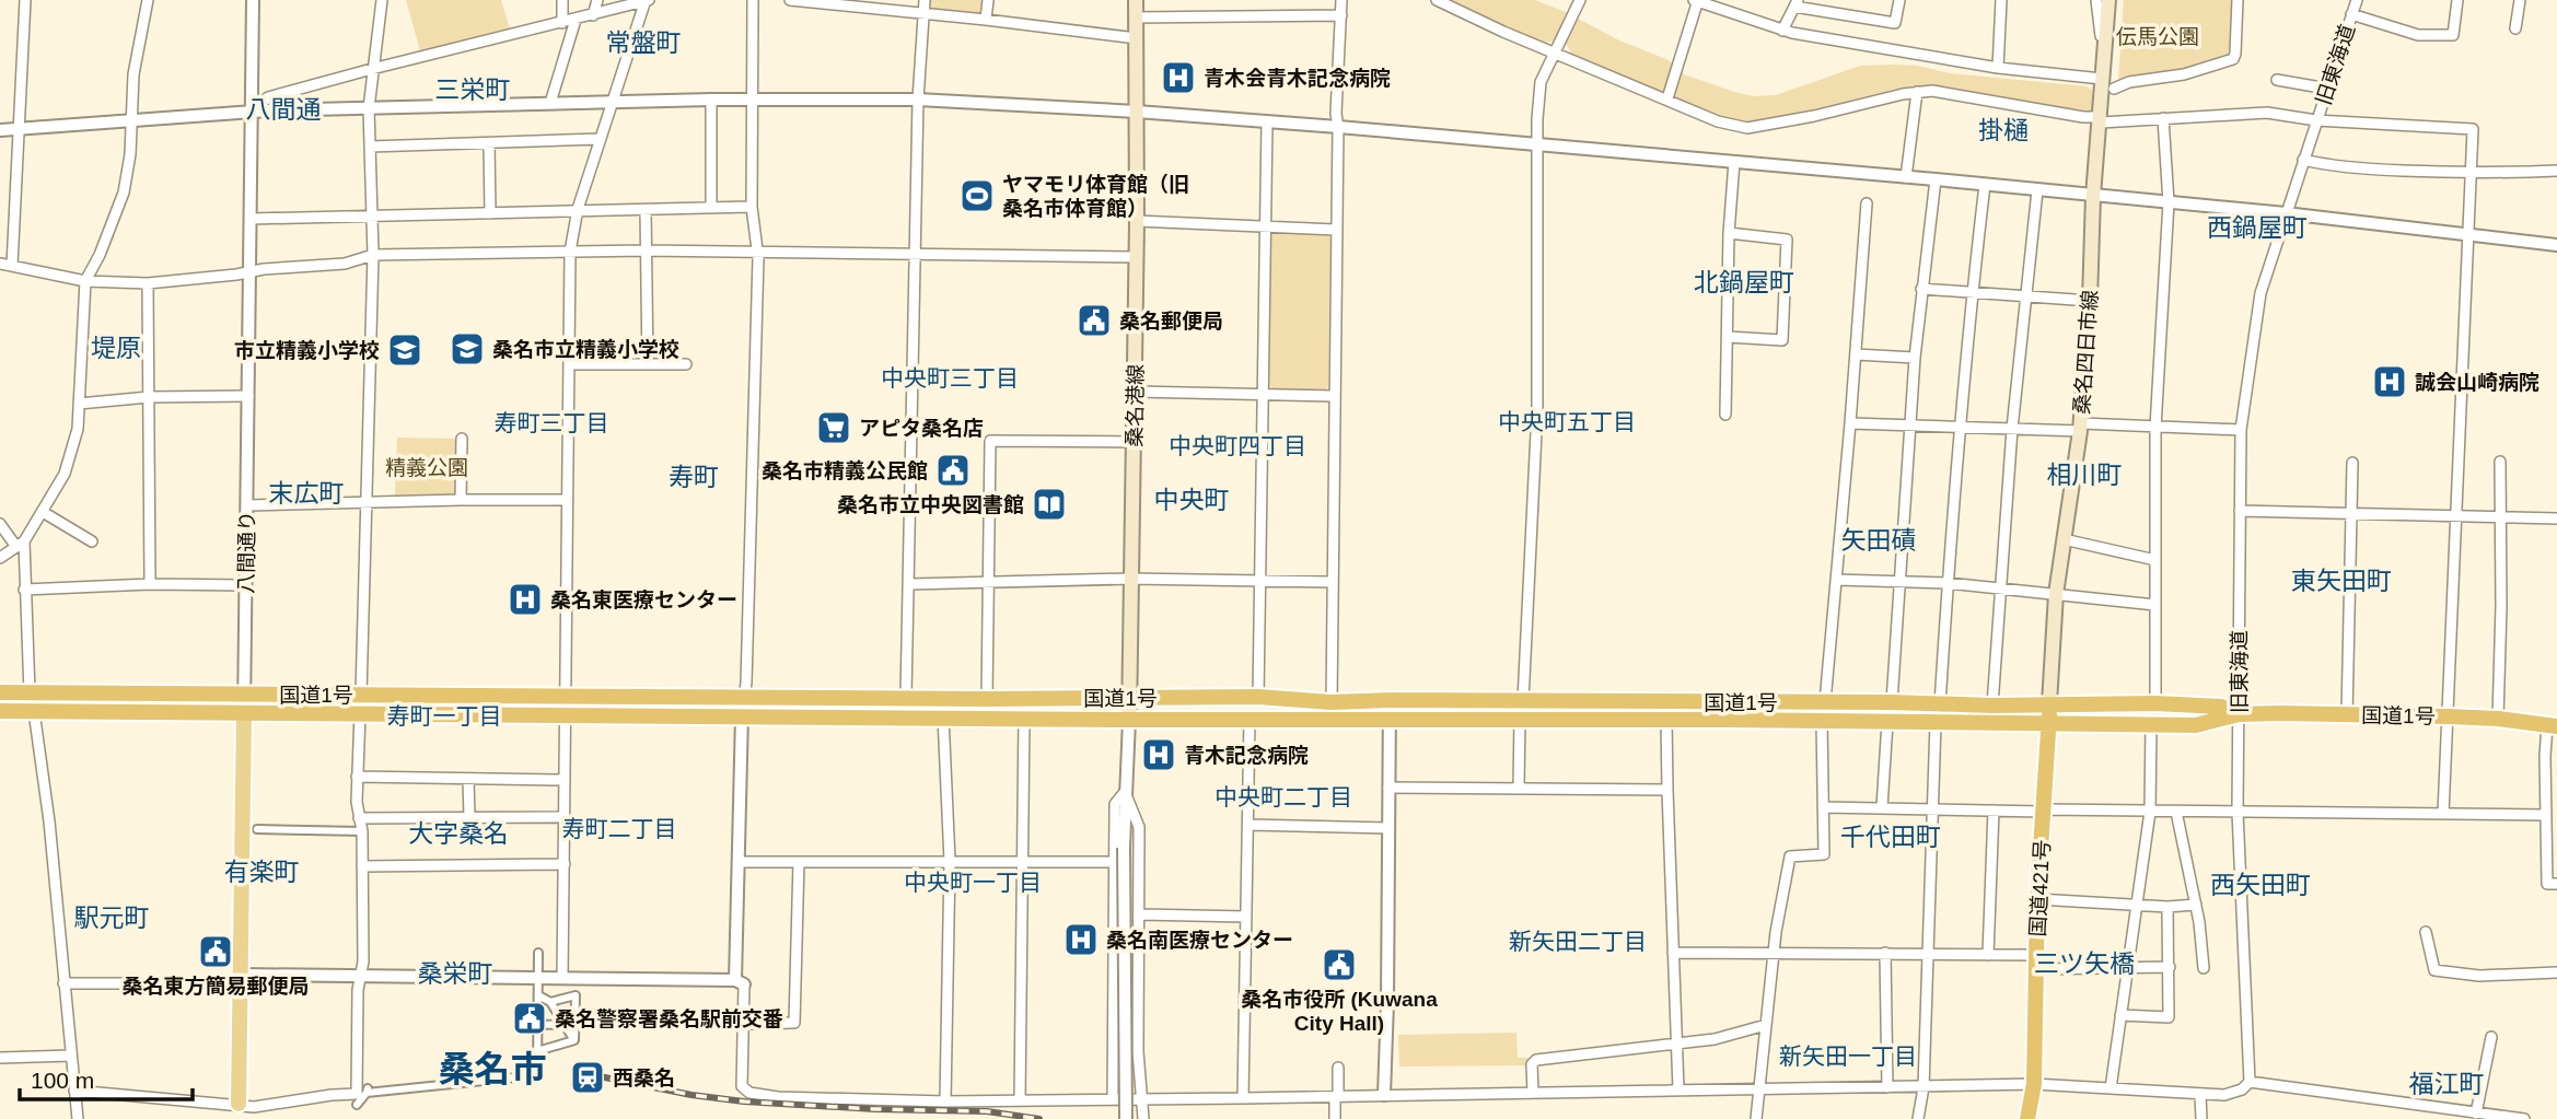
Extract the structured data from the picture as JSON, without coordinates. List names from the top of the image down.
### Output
{
  "streets": {
    "highway": ["国道1号", "国道421号"],
    "main road": ["桑名四日市線", "桑名港線", "八間通り"],
    "street": ["旧東海道"]
  },
  "crossings": [
    ["旧東海道", "国道1号"],
    ["桑名四日市線", "国道1号"],
    ["桑名四日市線", "国道421号"],
    ["桑名港線", "国道1号"],
    ["八間通り", "国道1号"],
    ["国道1号", "国道421号"]
  ],
  "districts": [
    "常盤町",
    "三栄町",
    "八間通",
    "掛樋",
    "西鍋屋町",
    "北鍋屋町",
    "堤原",
    "中央町三丁目",
    "中央町五丁目",
    "寿町三丁目",
    "中央町四丁目",
    "相川町",
    "寿町",
    "末広町",
    "中央町",
    "矢田磧",
    "東矢田町",
    "寿町一丁目",
    "中央町二丁目",
    "寿町二丁目",
    "大字桑名",
    "千代田町",
    "有楽町",
    "中央町一丁目",
    "西矢田町",
    "駅元町",
    "新矢田二丁目",
    "三ツ矢橋",
    "桑栄町",
    "新矢田一丁目",
    "桑名市",
    "福江町"
  ],
  "parks": ["伝馬公園", "精義公園"],
  "places": {
    "hospital": [
      "青木会青木記念病院",
      "誠会山崎病院",
      "桑名東医療センター",
      "青木記念病院",
      "桑名南医療センター"
    ],
    "sports": ["ヤマモリ体育館（旧 桑名市体育館）"],
    "public building": [
      "桑名郵便局",
      "桑名市精義公民館",
      "桑名東方簡易郵便局",
      "桑名市役所 (Kuwana City Hall)",
      "桑名警察署桑名駅前交番"
    ],
    "school or university": ["桑名市立精義小学校", "市立精義小学校"],
    "supermarket": ["アピタ桑名店"],
    "library": ["桑名市立中央図書館"],
    "station": ["西桑名"]
  },
  "scale_bar": "100 m"
}
